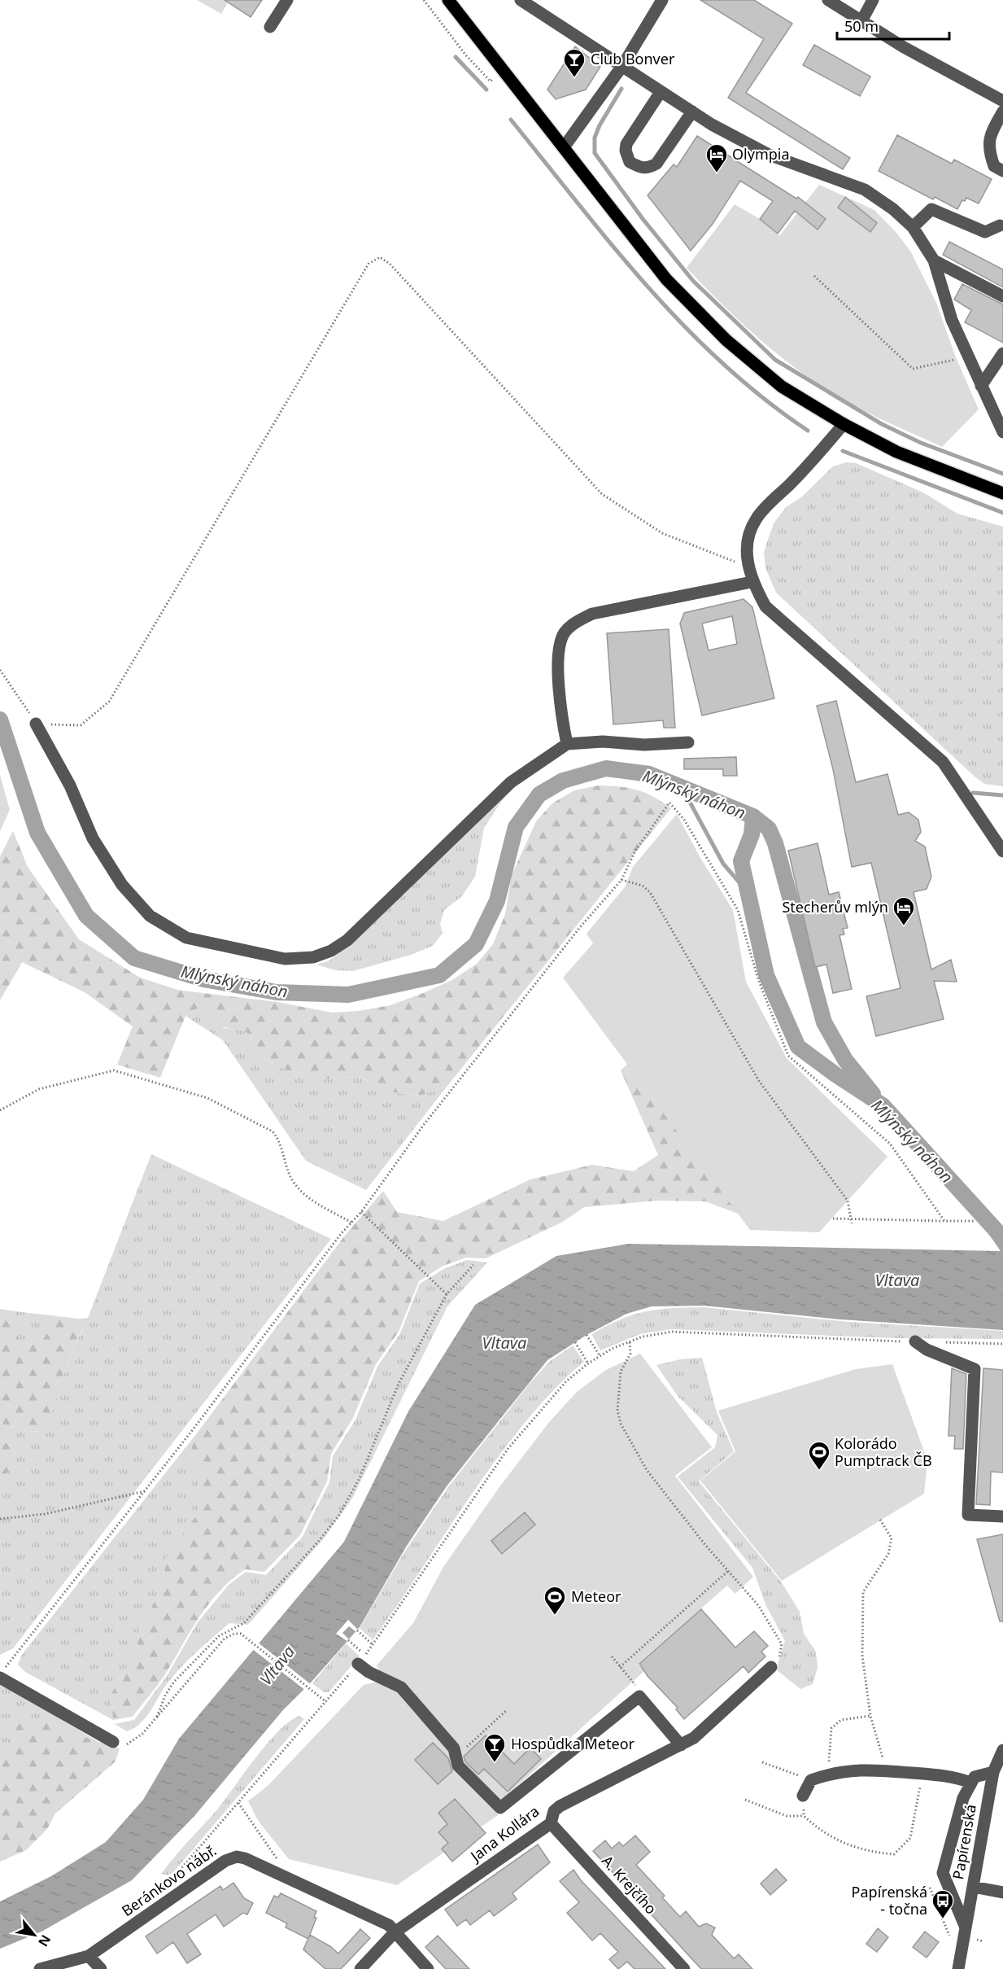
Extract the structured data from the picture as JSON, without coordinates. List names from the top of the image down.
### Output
{
  "streets": {
    "street": [
      "Jana Kollára",
      "Papírenská",
      "Beránkovo nábř.",
      "A. Krejčího"
    ]
  },
  "crossings": [
    ["Jana Kollára", "Beránkovo nábř."],
    ["Jana Kollára", "A. Krejčího"]
  ],
  "water": ["Mlýnský náhon", "Vltava"],
  "places": {
    "bar": ["Club Bonver", "Hospůdka Meteor"],
    "hotel": ["Olympia", "Stecherův mlýn"],
    "sports": ["Kolorádo Pumptrack ČB", "Meteor"],
    "bus stop": ["Papírenská - točna"]
  },
  "scale_bar": "50 m",
  "north": "bottom right"
}
